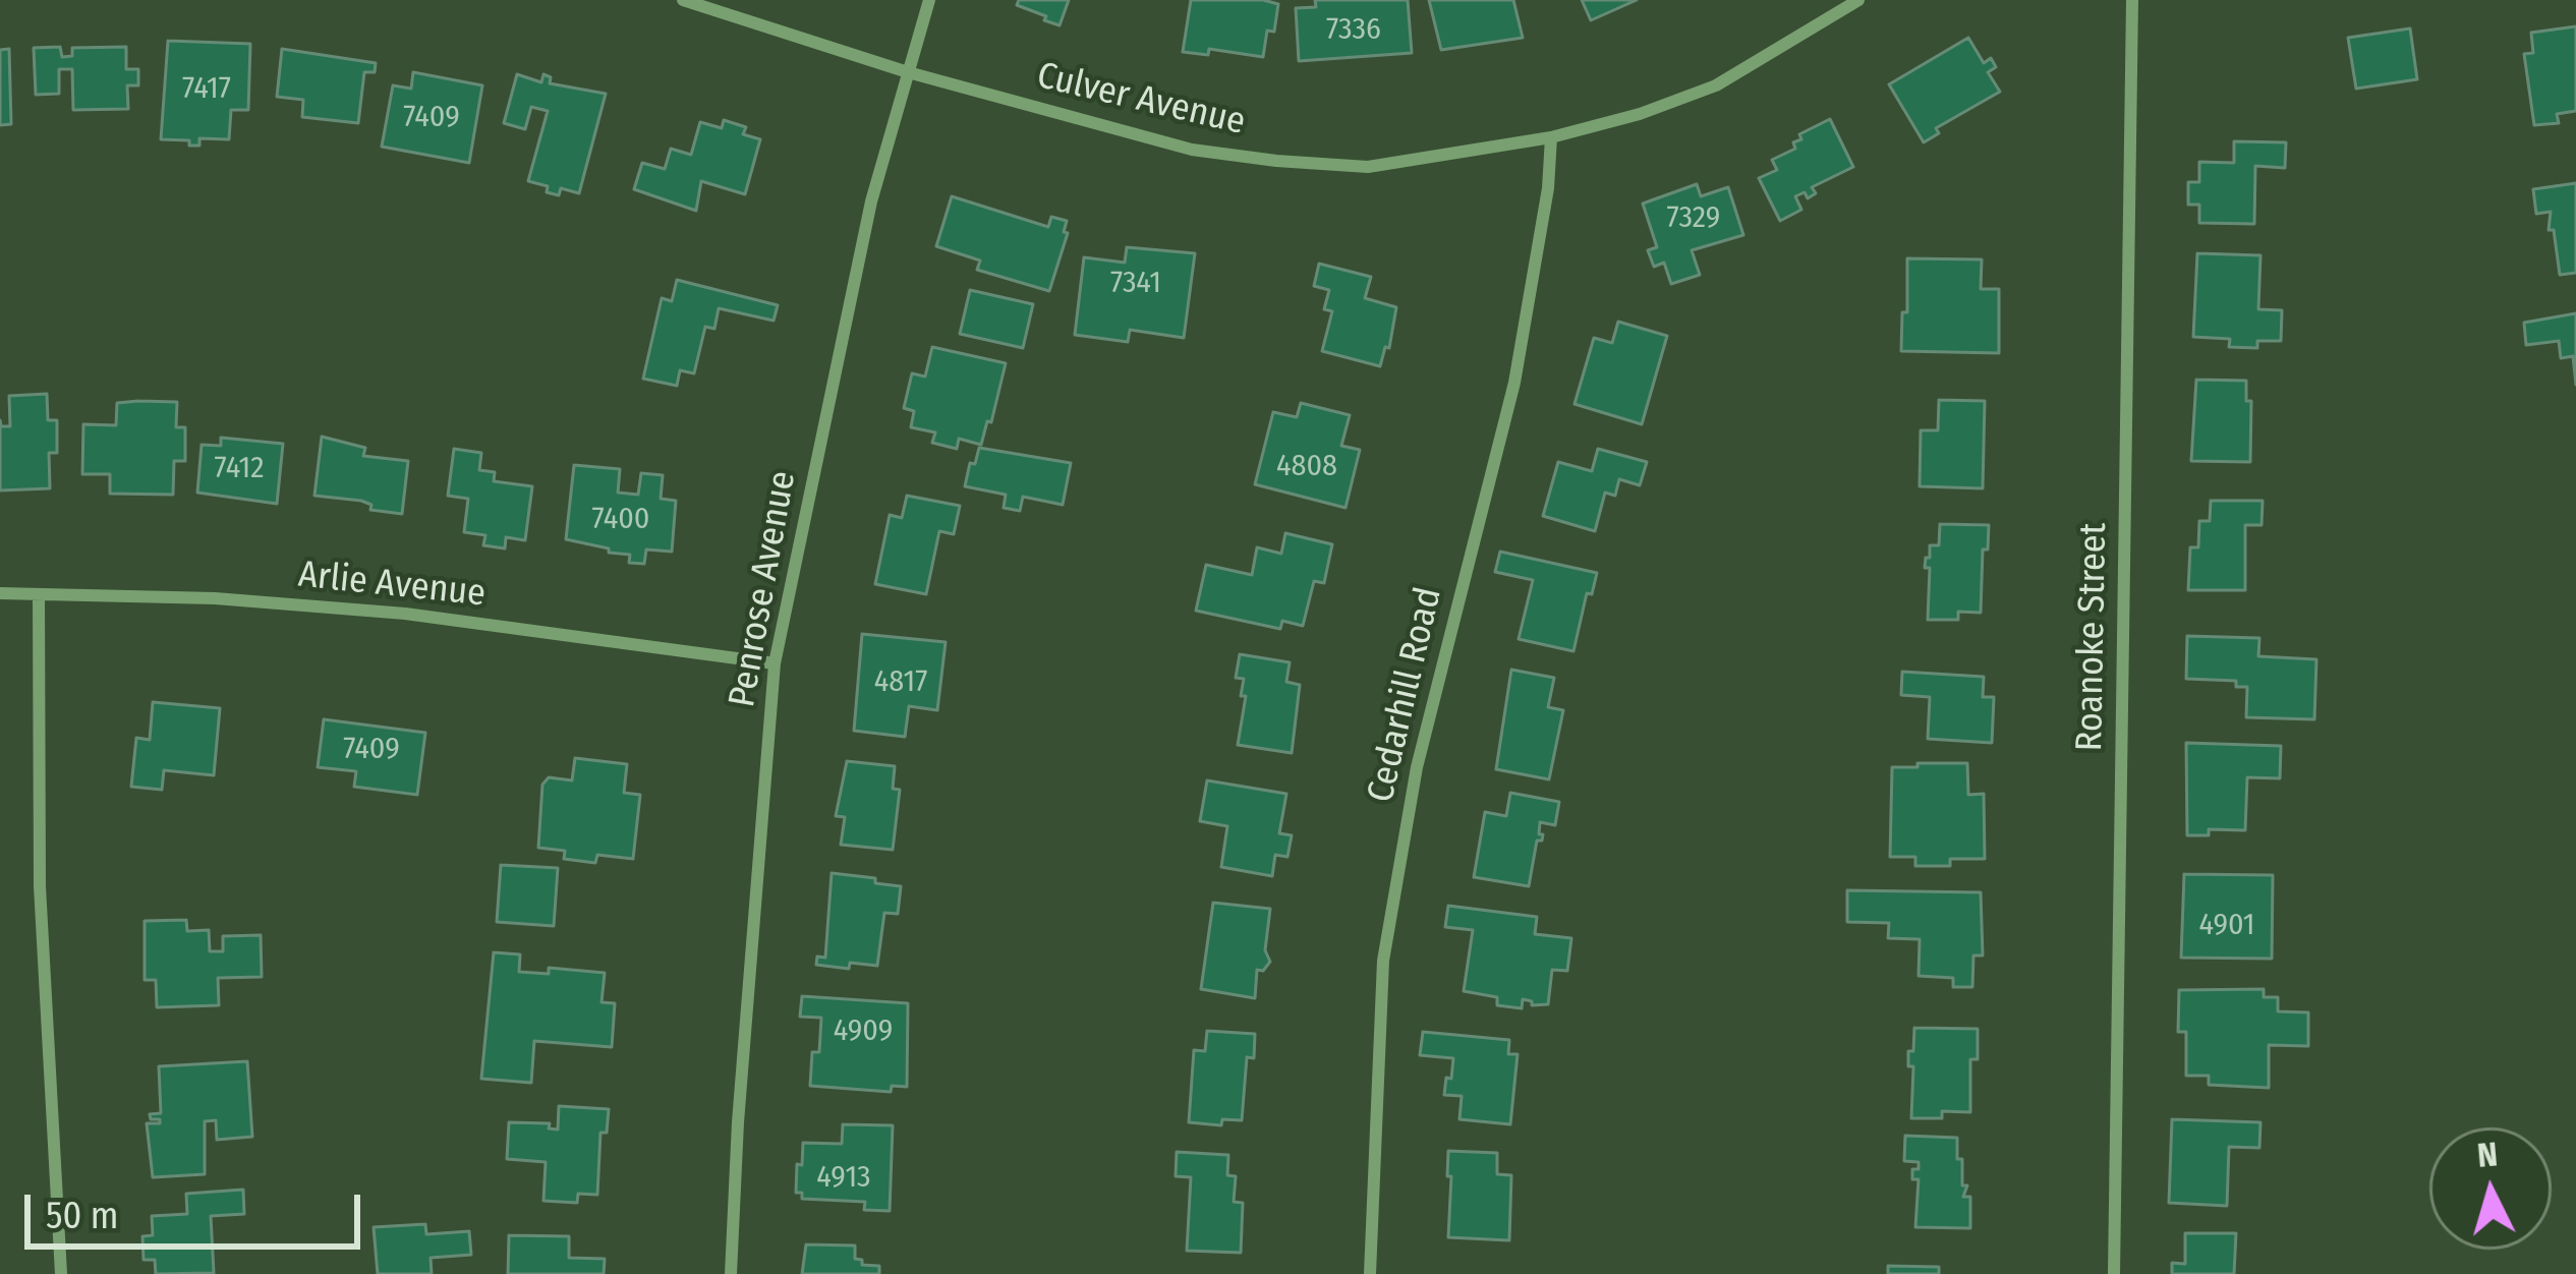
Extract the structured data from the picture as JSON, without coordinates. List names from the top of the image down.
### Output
{
  "streets": {
    "street": [
      "Culver Avenue",
      "Arlie Avenue",
      "Penrose Avenue",
      "Roanoke Street",
      "Cedarhill Road"
    ]
  },
  "crossings": [
    ["Culver Avenue", "Penrose Avenue"],
    ["Culver Avenue", "Cedarhill Road"],
    ["Arlie Avenue", "Penrose Avenue"]
  ],
  "house_numbers": [
    "7336",
    "7417",
    "7409",
    "7329",
    "7341",
    "4808",
    "7412",
    "7400",
    "4817",
    "7409",
    "4901",
    "4909",
    "4913"
  ],
  "scale_bar": "50 m",
  "north": "top"
}
